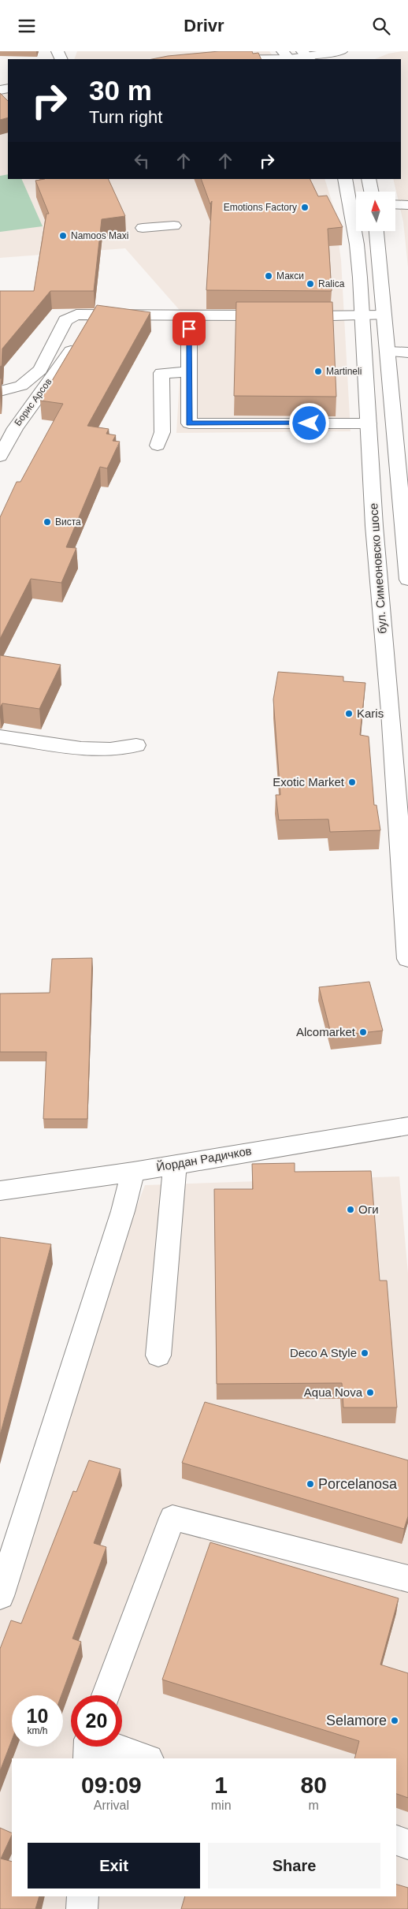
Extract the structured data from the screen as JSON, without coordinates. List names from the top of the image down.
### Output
{
  "streets": {
    "main road": ["Борис Арсов", "бул. Симеоновско шосе", "Йордан Радичков"]
  },
  "crossings": [
    ["Борис Арсов", "бул. Симеоновско шосе"]
  ],
  "places": [
    "Emotions Factory",
    "Namoos Maxi",
    "Макси",
    "Ralica",
    "Martineli",
    "Виста",
    "Karis",
    "Exotic Market",
    "Alcomarket",
    "Оги",
    "Deco A Style",
    "Aqua Nova",
    "Porcelanosa",
    "Selamore"
  ],
  "north": "top",
  "page": {
    "header": "Drivr",
    "turn": ["30 m", "Turn right"],
    "speed": "10 km/h",
    "limit": "20",
    "eta": [
      "09:09",
      "Arrival",
      "1",
      "min",
      "80",
      "m"
    ],
    "buttons": ["Exit", "Share"]
  }
}
